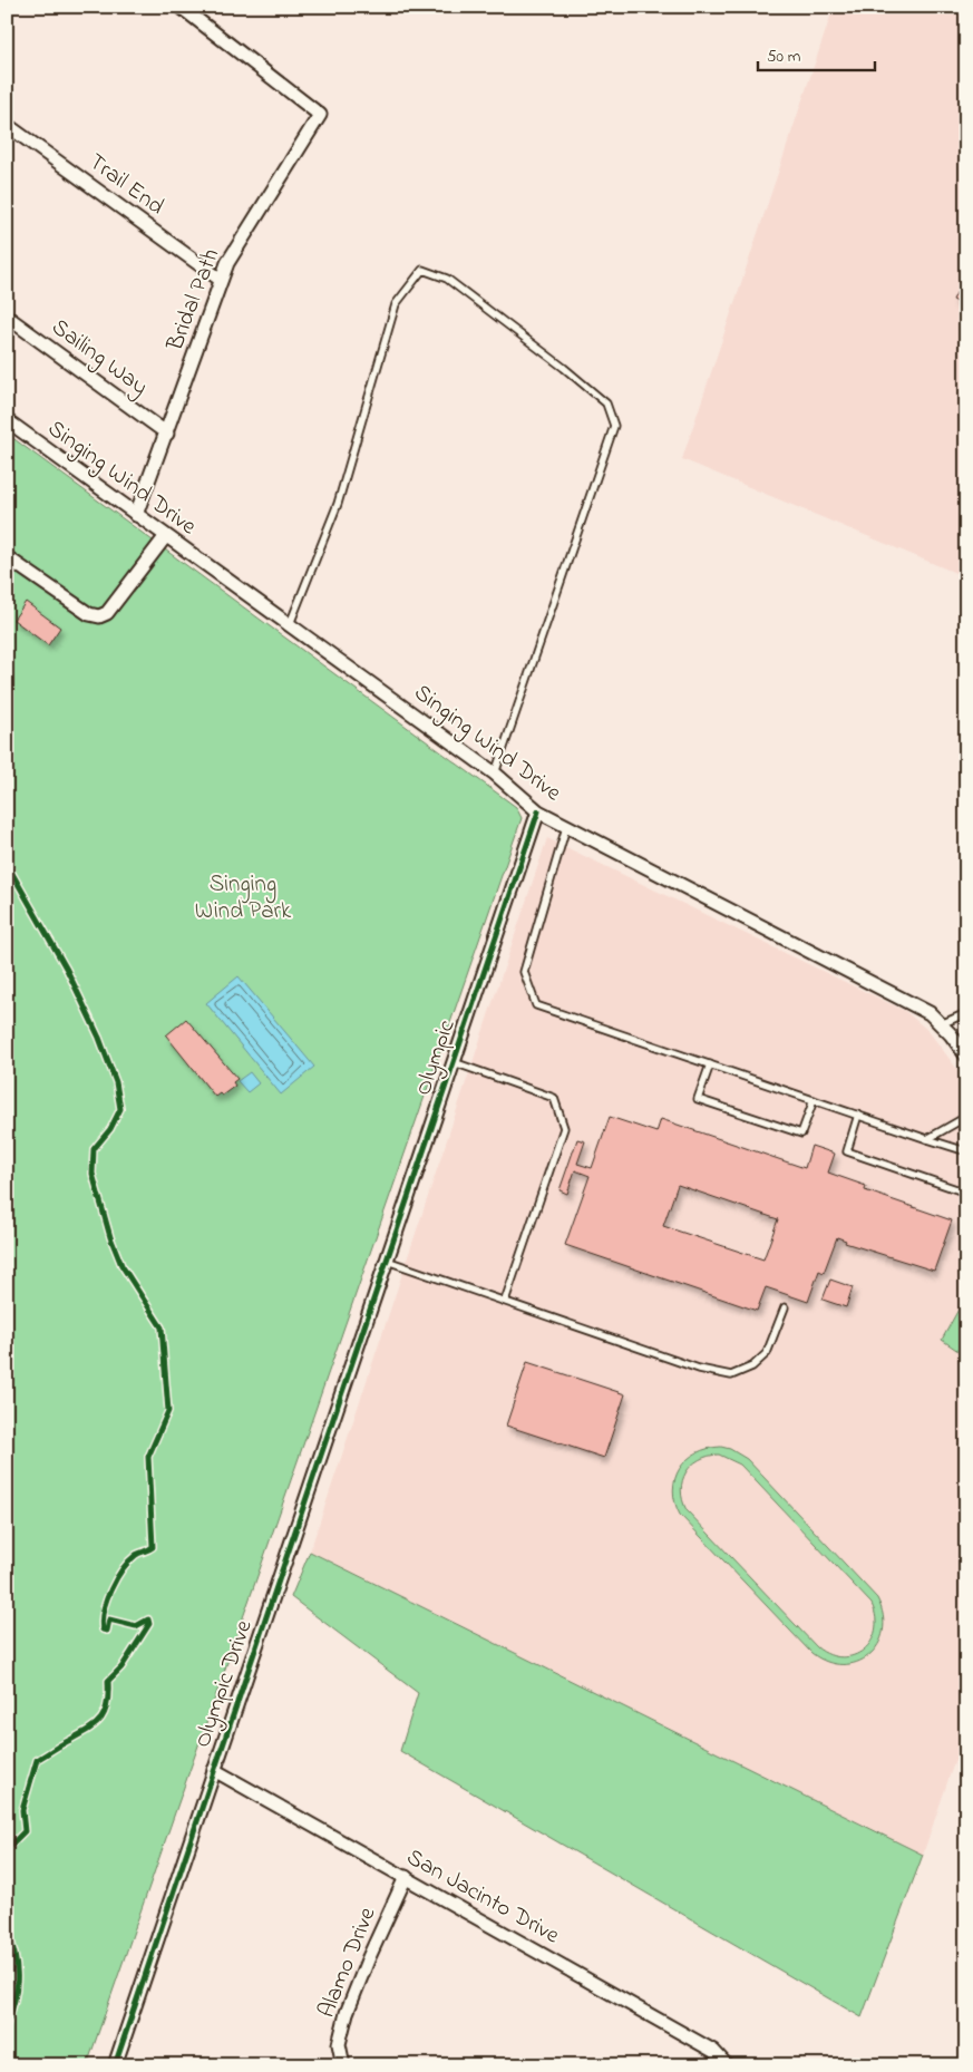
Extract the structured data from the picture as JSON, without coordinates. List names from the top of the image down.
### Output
{
  "streets": {
    "street": [
      "Trail End",
      "Bridal Path",
      "Sailing Way",
      "Singing Wind Drive",
      "Olympic",
      "Olympic Drive",
      "San Jacinto Drive",
      "Alamo Drive"
    ]
  },
  "crossings": [
    ["Trail End", "Bridal Path"],
    ["Bridal Path", "Sailing Way"],
    ["Bridal Path", "Singing Wind Drive"],
    ["Singing Wind Drive", "Olympic"],
    ["Olympic", "Olympic Drive"],
    ["Olympic Drive", "San Jacinto Drive"],
    ["San Jacinto Drive", "Alamo Drive"]
  ],
  "parks": ["Singing Wind Park"],
  "scale_bar": "50 m"
}
